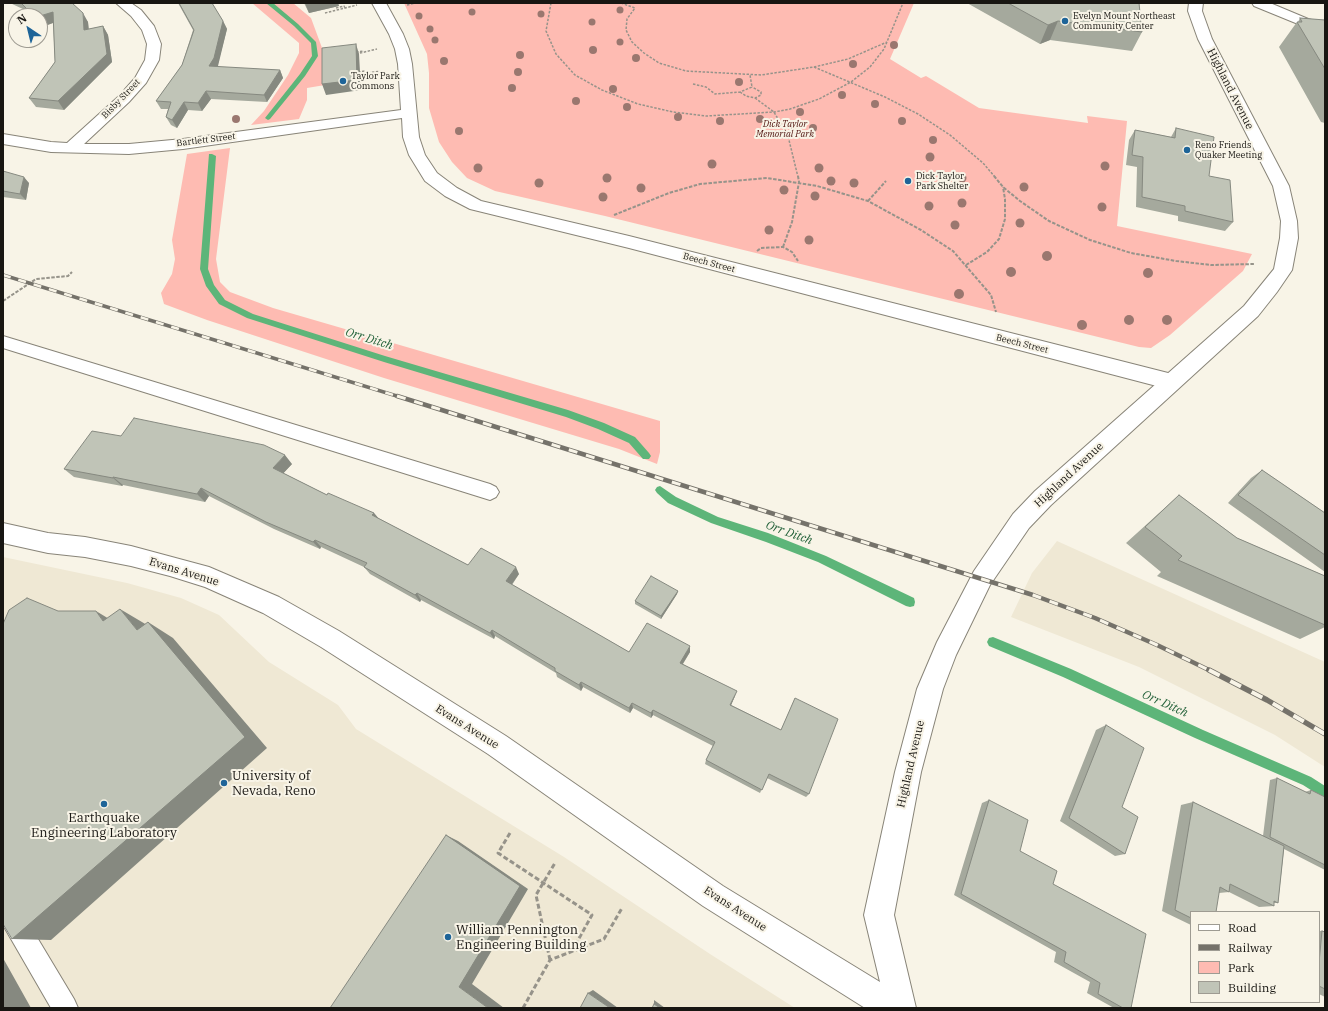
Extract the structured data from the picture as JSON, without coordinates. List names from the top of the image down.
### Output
{
  "streets": {
    "street": [
      "Highland Avenue",
      "Bisby Street",
      "Bartlett Street",
      "Beech Street",
      "Evans Avenue"
    ]
  },
  "crossings": [
    ["Highland Avenue", "Beech Street"],
    ["Bisby Street", "Bartlett Street"],
    ["Bartlett Street", "Beech Street"]
  ],
  "water": ["Orr Ditch"],
  "parks": ["Dick Taylor Memorial Park"],
  "places": [
    "Evelyn Mount Northeast Community Center",
    "Taylor Park Commons",
    "Reno Friends Quaker Meeting",
    "Dick Taylor Park Shelter",
    "University of Nevada, Reno",
    "Earthquake Engineering Laboratory",
    "William Pennington Engineering Building"
  ],
  "legend": [
    "Road",
    "Railway",
    "Park",
    "Building"
  ],
  "north": "top left"
}
